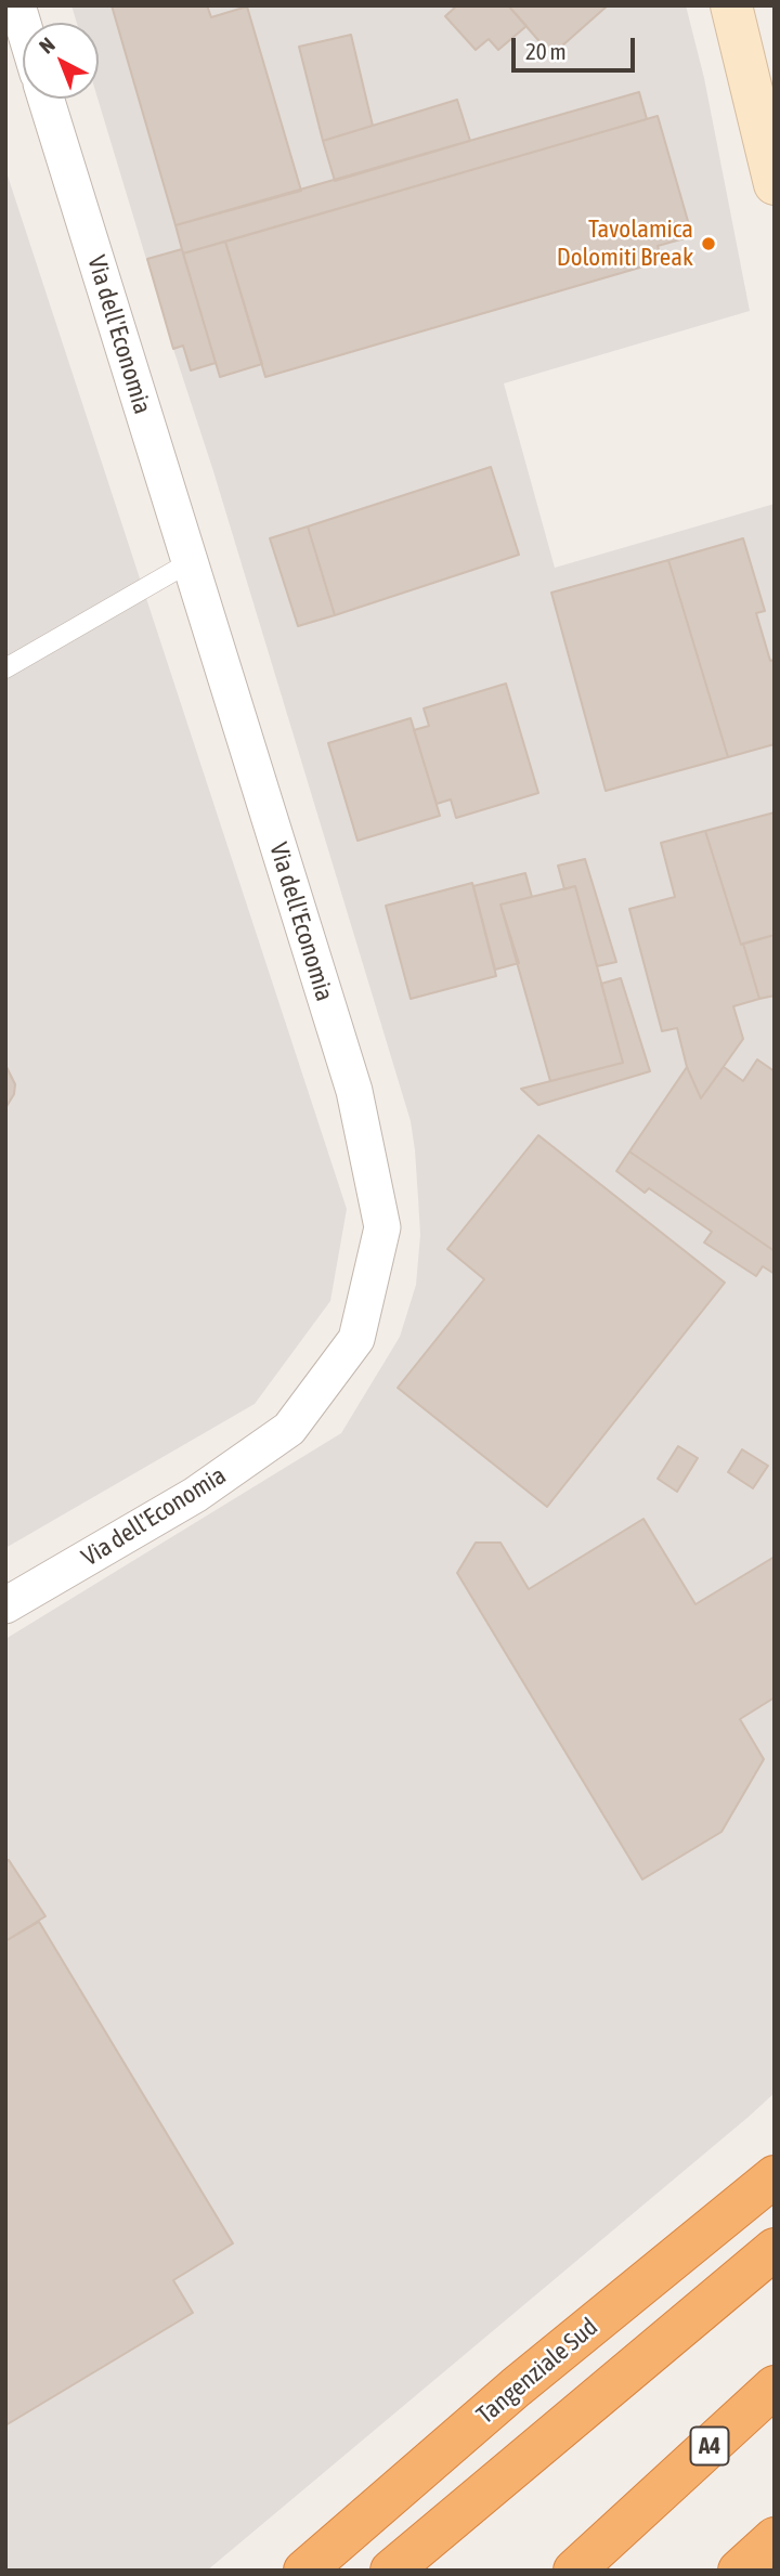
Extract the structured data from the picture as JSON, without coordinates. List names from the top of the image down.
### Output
{
  "streets": {
    "highway": ["Tangenziale Sud", "A4"],
    "street": ["Via dell'Economia"]
  },
  "places": ["Tavolamica Dolomiti Break"],
  "scale_bar": "20 m",
  "north": "top left"
}
